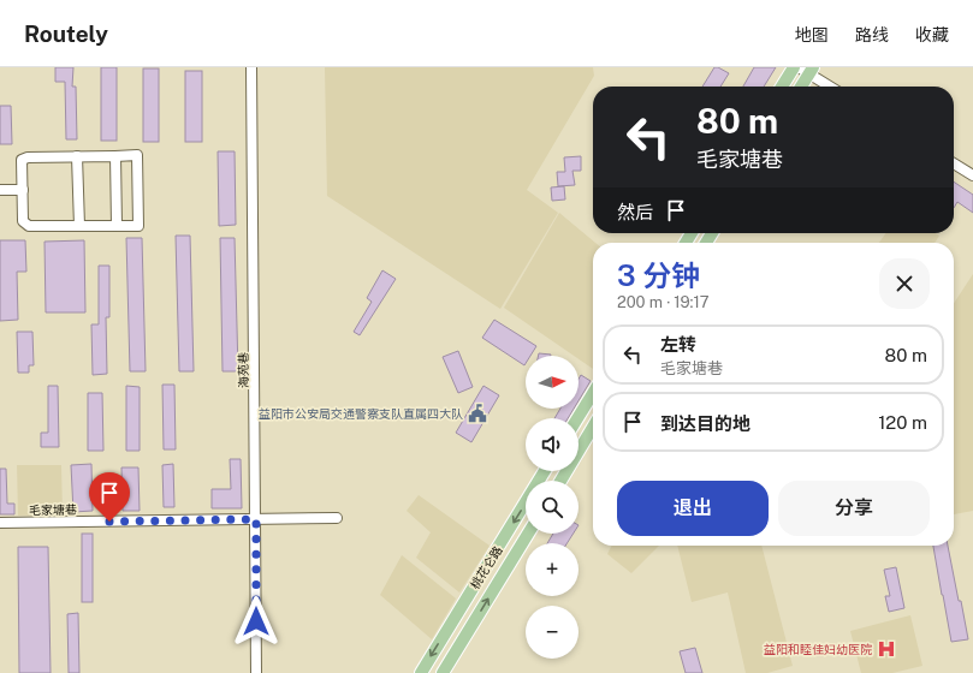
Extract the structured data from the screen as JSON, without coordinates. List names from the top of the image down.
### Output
{
  "streets": {
    "main road": ["桃花仑路"],
    "street": ["海苑巷", "毛家塘巷"]
  },
  "crossings": [
    ["海苑巷", "毛家塘巷"]
  ],
  "places": {
    "public building": ["益阳市公安局交通警察支队直属四大队"],
    "hospital": ["益阳和睦佳妇幼医院"]
  },
  "north": "right",
  "page": {
    "header": "Routely",
    "nav": ["地图", "路线", "收藏"],
    "turn": ["80 m", "毛家塘巷"],
    "then": "然后",
    "heading": ["3 分钟", "200 m · 19:17"],
    "list": [
      {
        "name": "左转",
        "note": "毛家塘巷",
        "value": "80 m"
      },
      {
        "name": "到达目的地",
        "value": "120 m"
      }
    ],
    "map_buttons": ["+", "−"],
    "buttons": ["退出", "分享"]
  }
}
